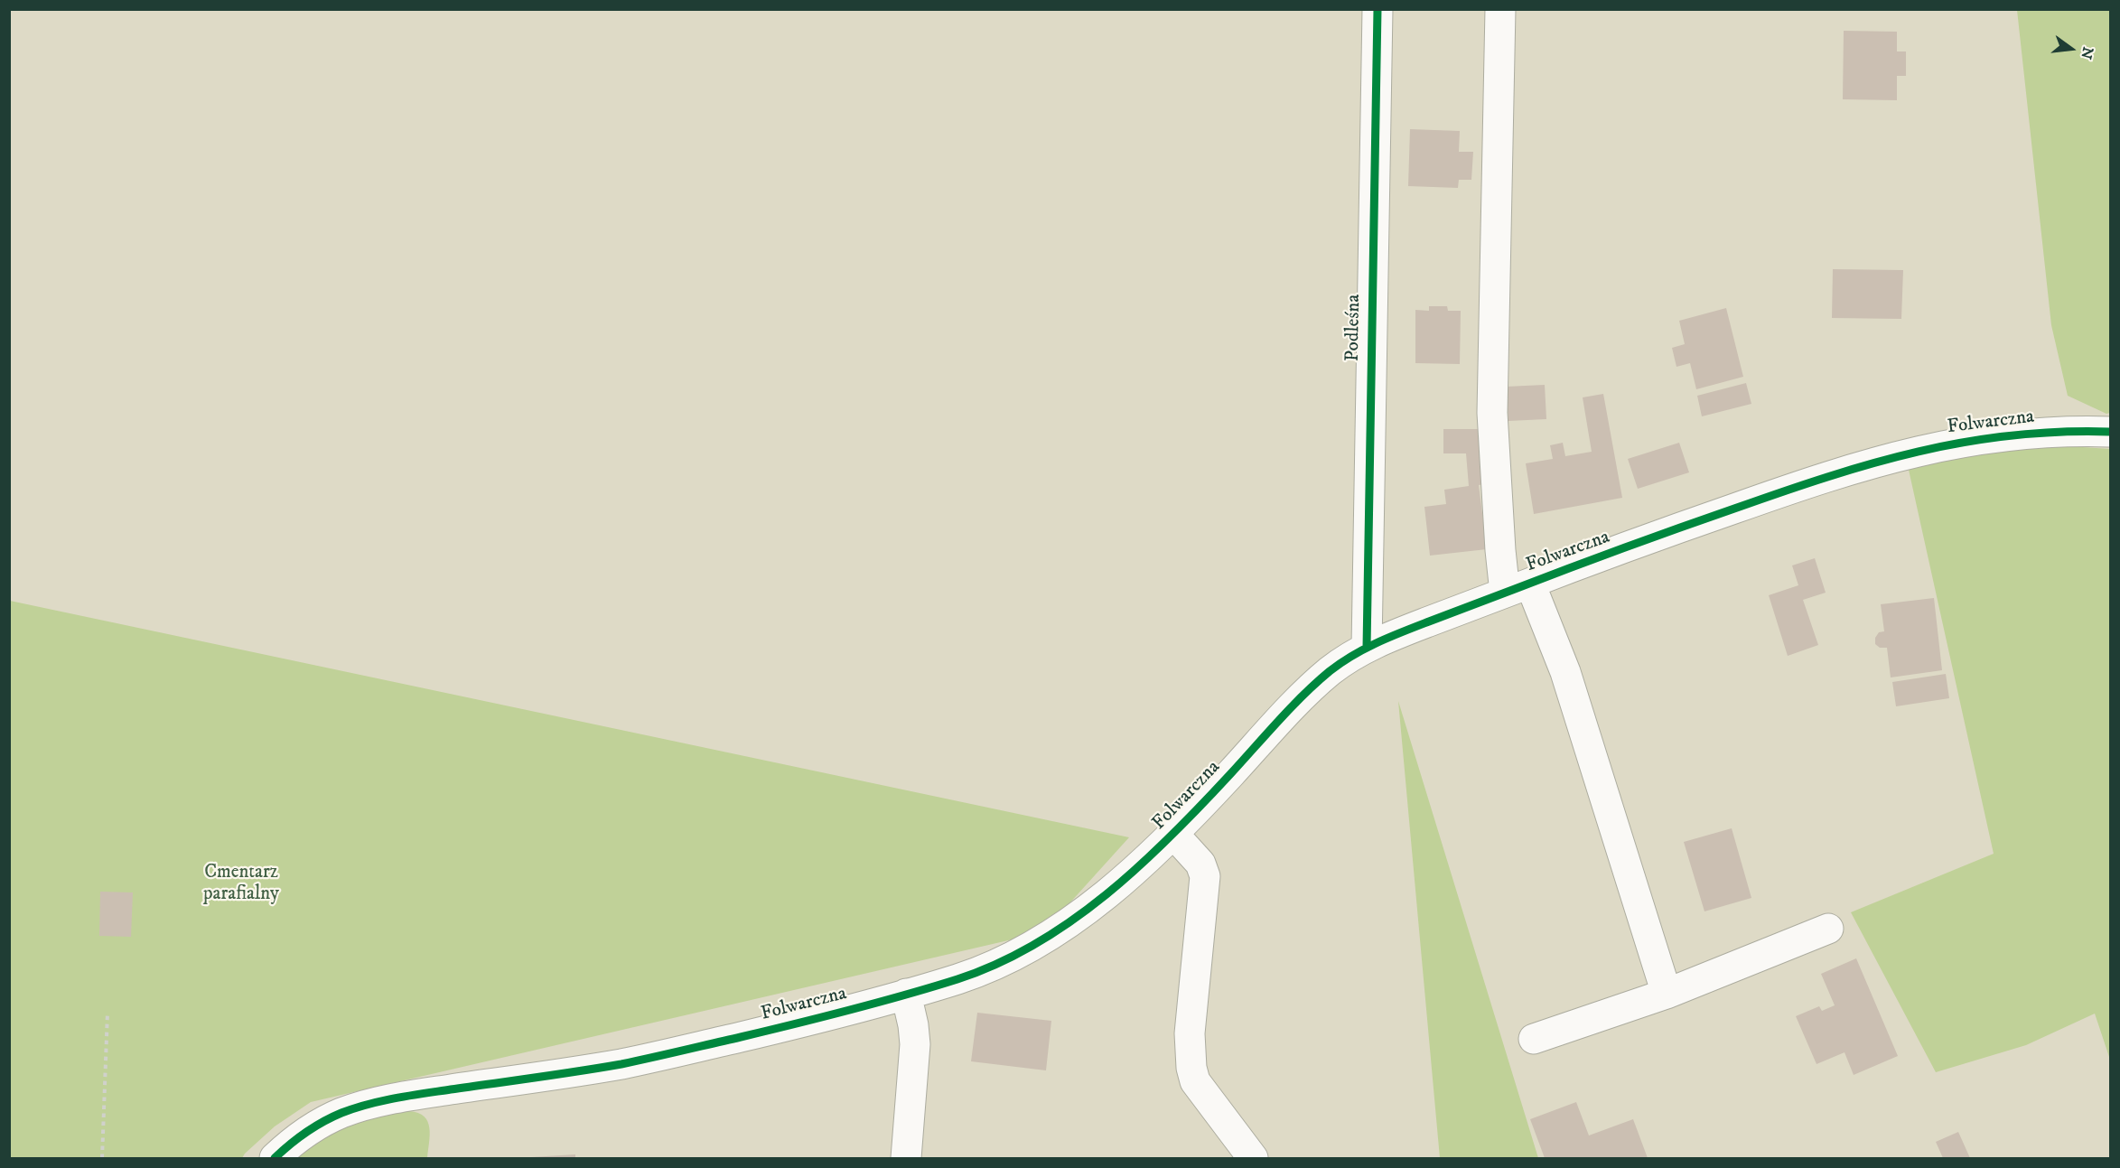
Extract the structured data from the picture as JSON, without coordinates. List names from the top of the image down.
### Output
{
  "streets": {
    "street": ["Podleśna", "Folwarczna"]
  },
  "crossings": [
    ["Podleśna", "Folwarczna"]
  ],
  "parks": ["Cmentarz parafialny"],
  "north": "right"
}
